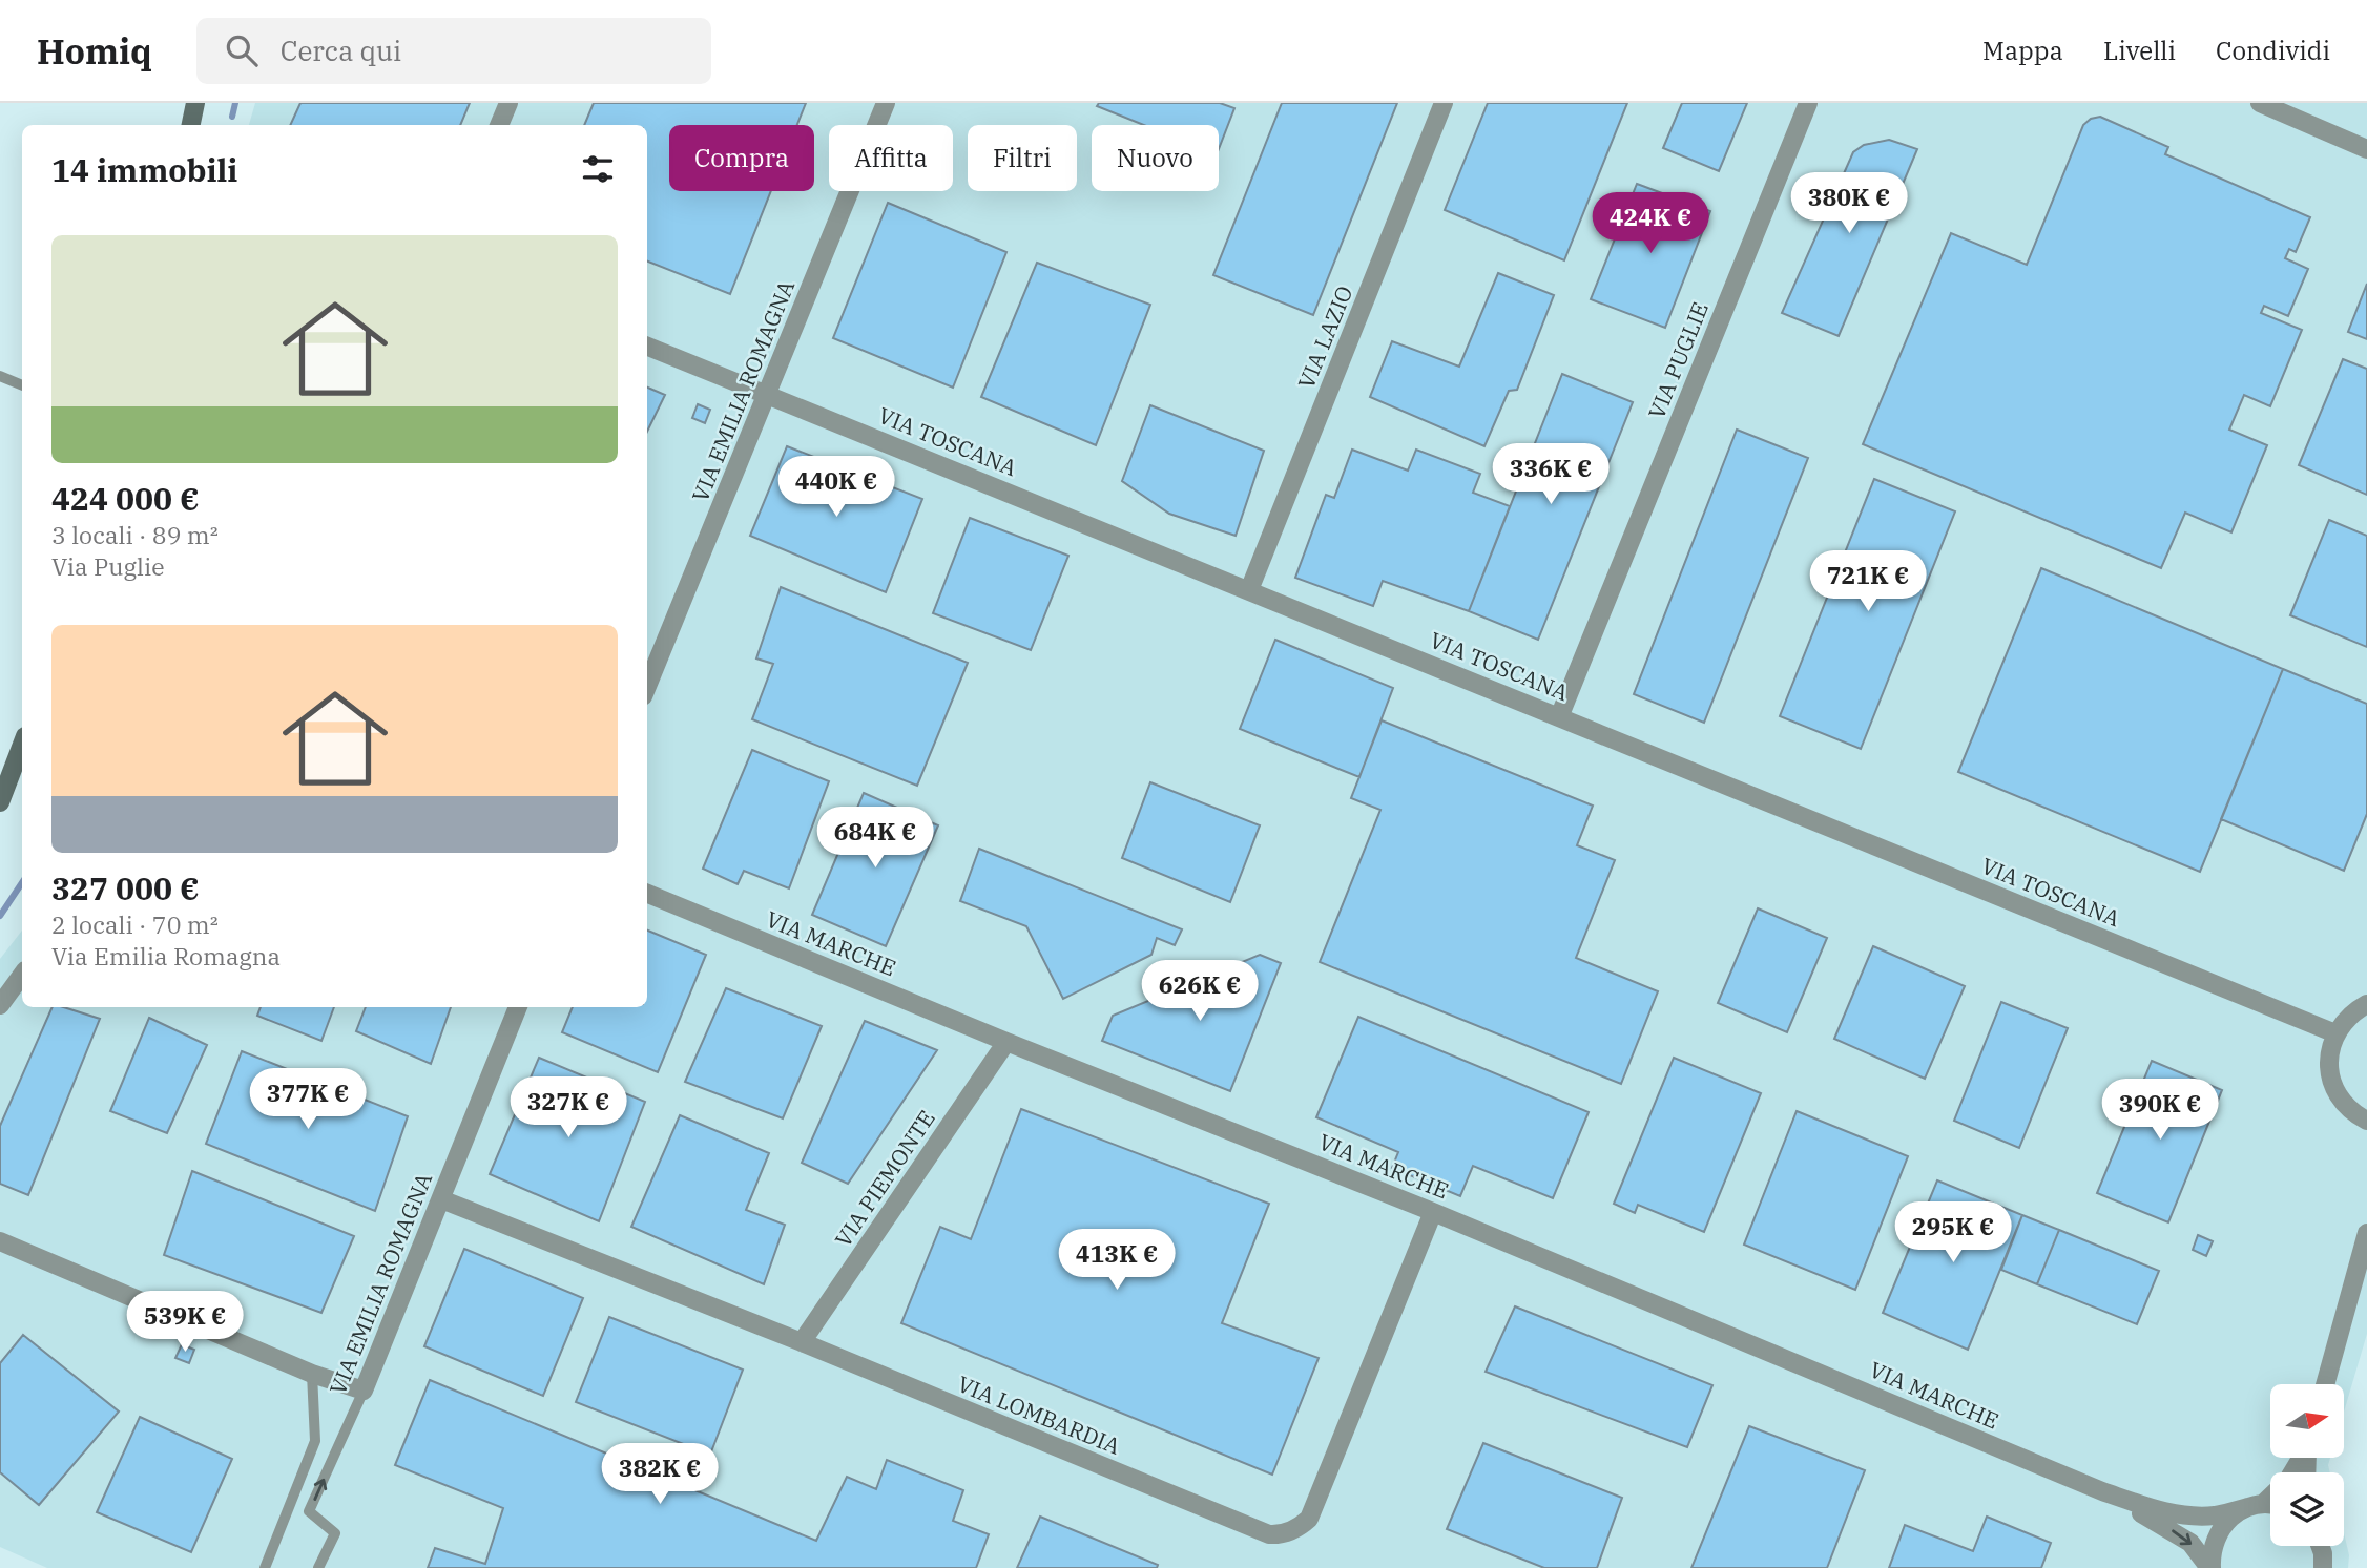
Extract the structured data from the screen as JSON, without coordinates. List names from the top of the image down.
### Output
{
  "streets": {
    "street": [
      "VIA LAZIO",
      "VIA PUGLIE",
      "VIA EMILIA ROMAGNA",
      "VIA TOSCANA",
      "VIA MARCHE",
      "VIA PIEMONTE",
      "VIA LOMBARDIA"
    ]
  },
  "crossings": [
    ["VIA LAZIO", "VIA TOSCANA"],
    ["VIA PUGLIE", "VIA TOSCANA"],
    ["VIA EMILIA ROMAGNA", "VIA TOSCANA"],
    ["VIA EMILIA ROMAGNA", "VIA LOMBARDIA"],
    ["VIA MARCHE", "VIA PIEMONTE"],
    ["VIA MARCHE", "VIA LOMBARDIA"],
    ["VIA PIEMONTE", "VIA LOMBARDIA"]
  ],
  "north": "right",
  "page": {
    "header": "Homiq",
    "search": "Cerca qui",
    "nav": ["Mappa", "Livelli", "Condividi"],
    "chip": [
      "Compra",
      "Affitta",
      "Filtri",
      "Nuovo"
    ],
    "heading": "14 immobili",
    "price": [
      "380K €",
      "424K €",
      "336K €",
      "440K €",
      "721K €",
      "684K €",
      "626K €",
      "377K €",
      "327K €",
      "390K €",
      "295K €",
      "413K €",
      "539K €",
      "382K €"
    ],
    "list": [
      {
        "name": "424 000 €",
        "note": "3 locali · 89 m² · Via Puglie"
      },
      {
        "name": "327 000 €",
        "note": "2 locali · 70 m² · Via Emilia Romagna"
      }
    ]
  }
}
